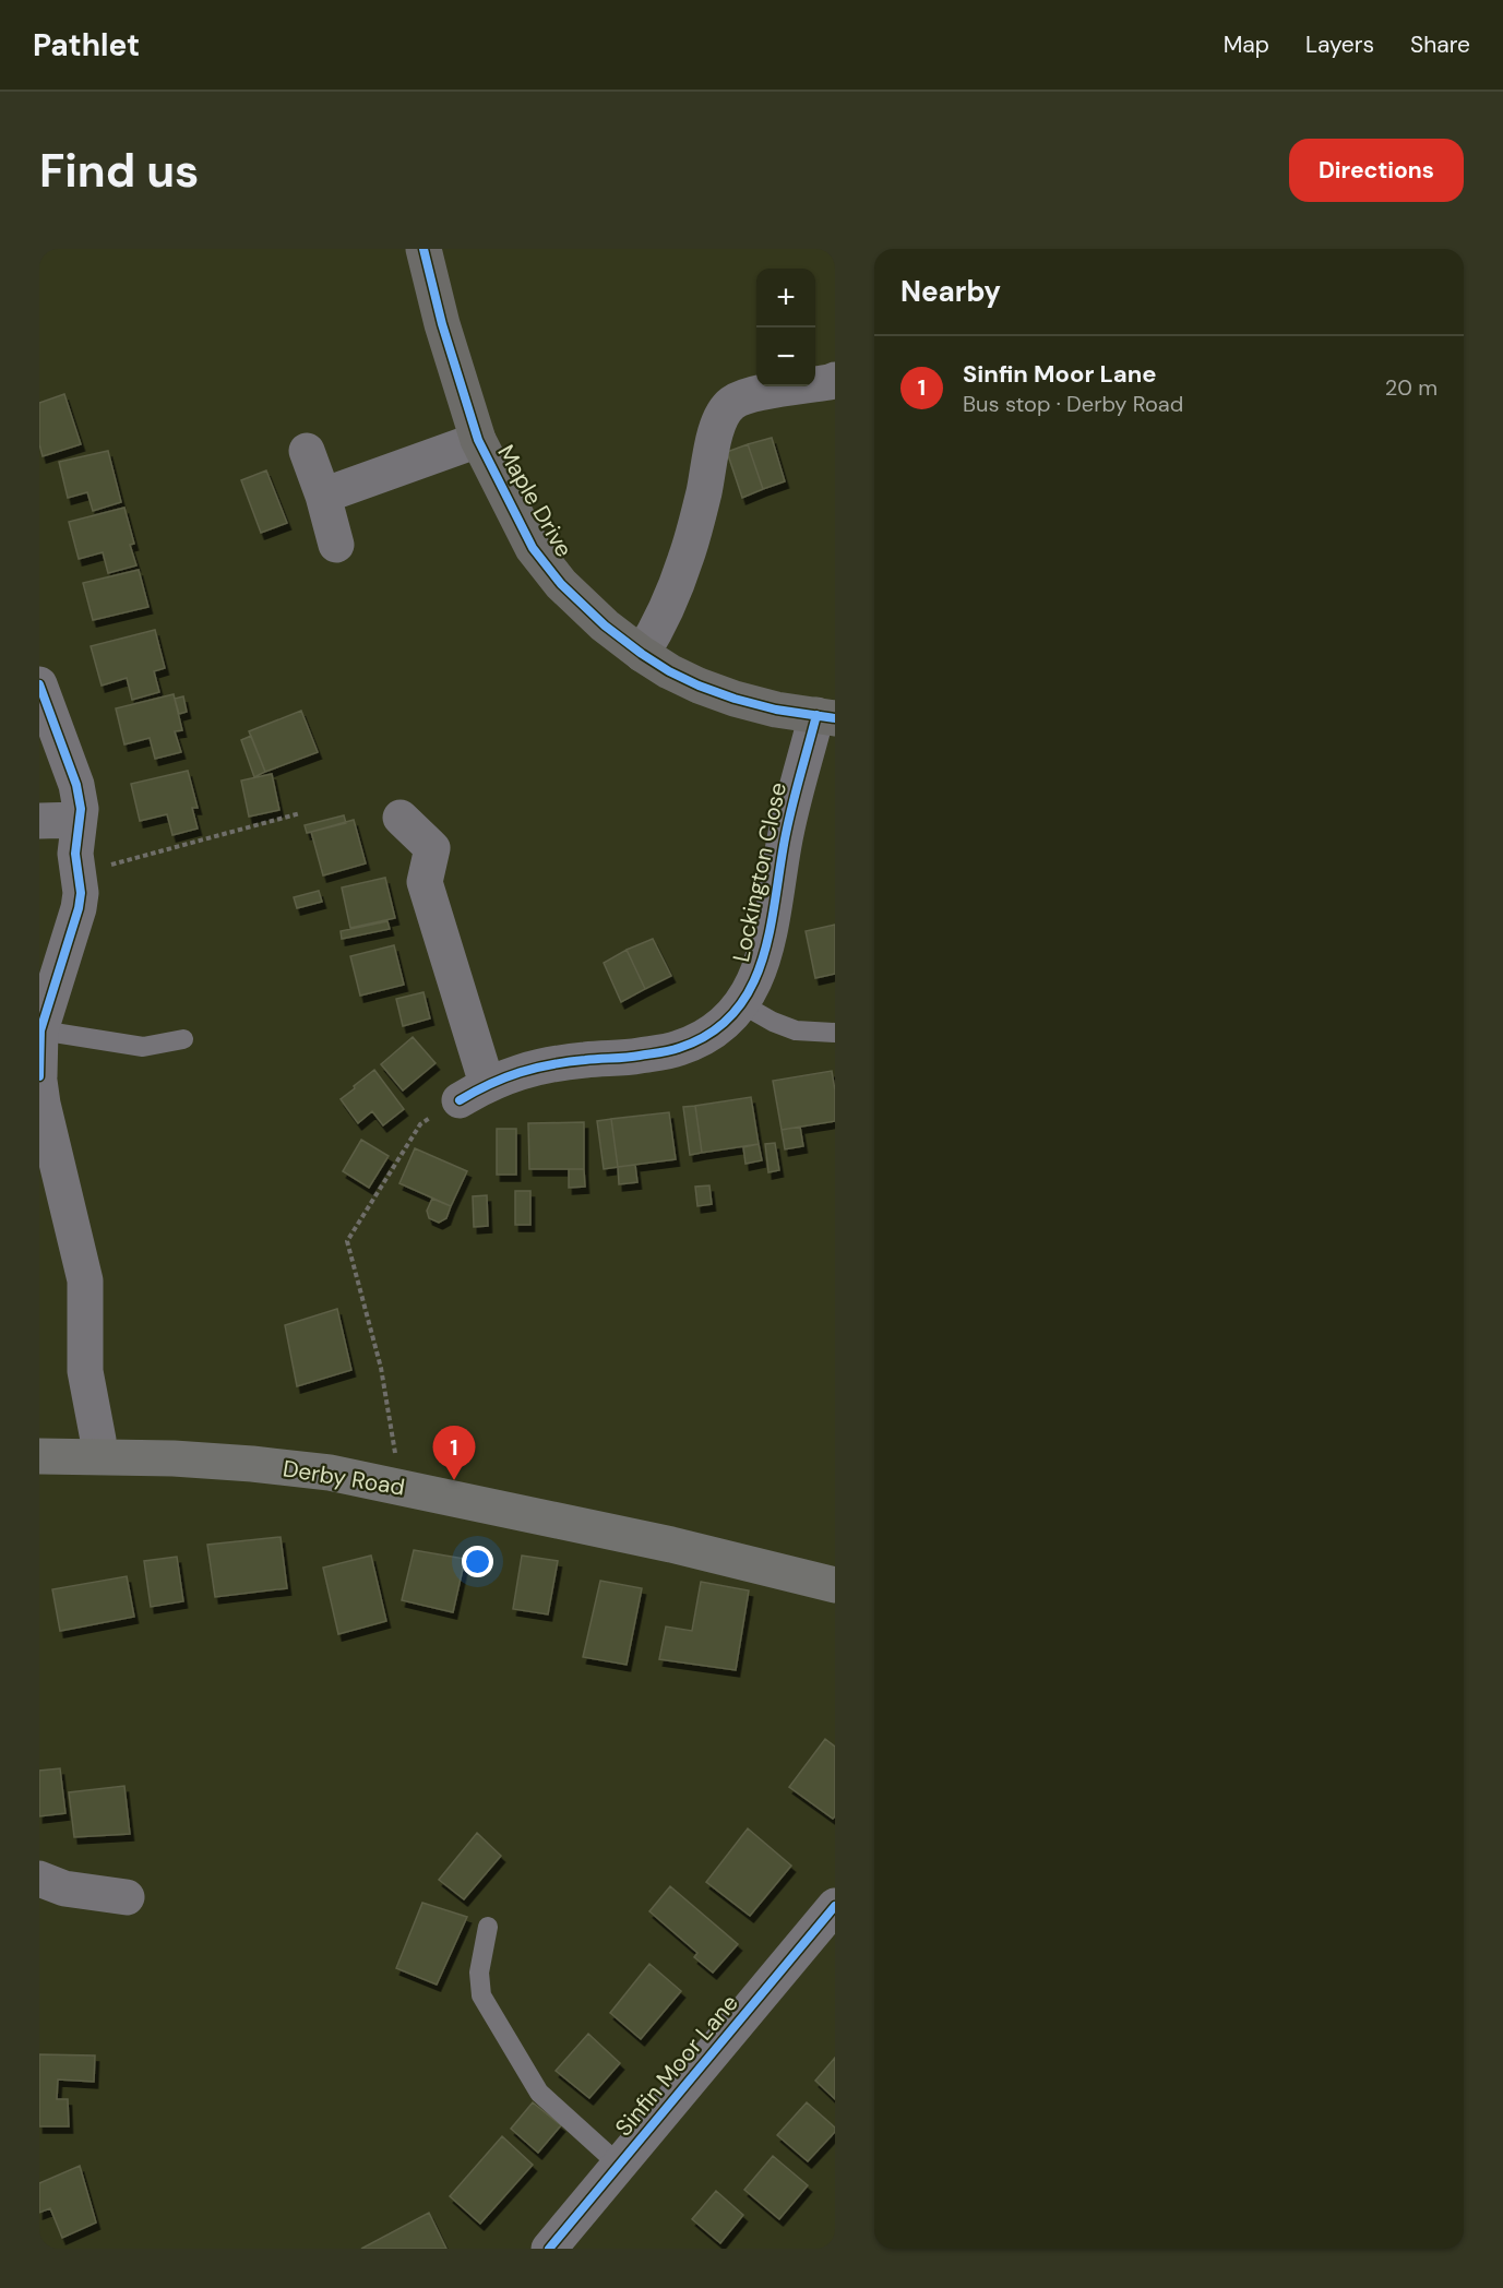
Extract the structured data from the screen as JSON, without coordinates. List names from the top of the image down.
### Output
{
  "streets": {
    "main road": ["Derby Road"],
    "street": ["Maple Drive", "Lockington Close", "Sinfin Moor Lane"]
  },
  "crossings": [
    ["Maple Drive", "Lockington Close"]
  ],
  "page": {
    "header": "Pathlet",
    "nav": ["Map", "Layers", "Share"],
    "buttons": "Directions",
    "title": "Find us",
    "heading": "Nearby",
    "map_buttons": ["+", "−"],
    "list": [
      {
        "mark": "1",
        "name": "Sinfin Moor Lane",
        "note": "Bus stop · Derby Road",
        "value": "20 m"
      }
    ],
    "pins": "1"
  }
}
